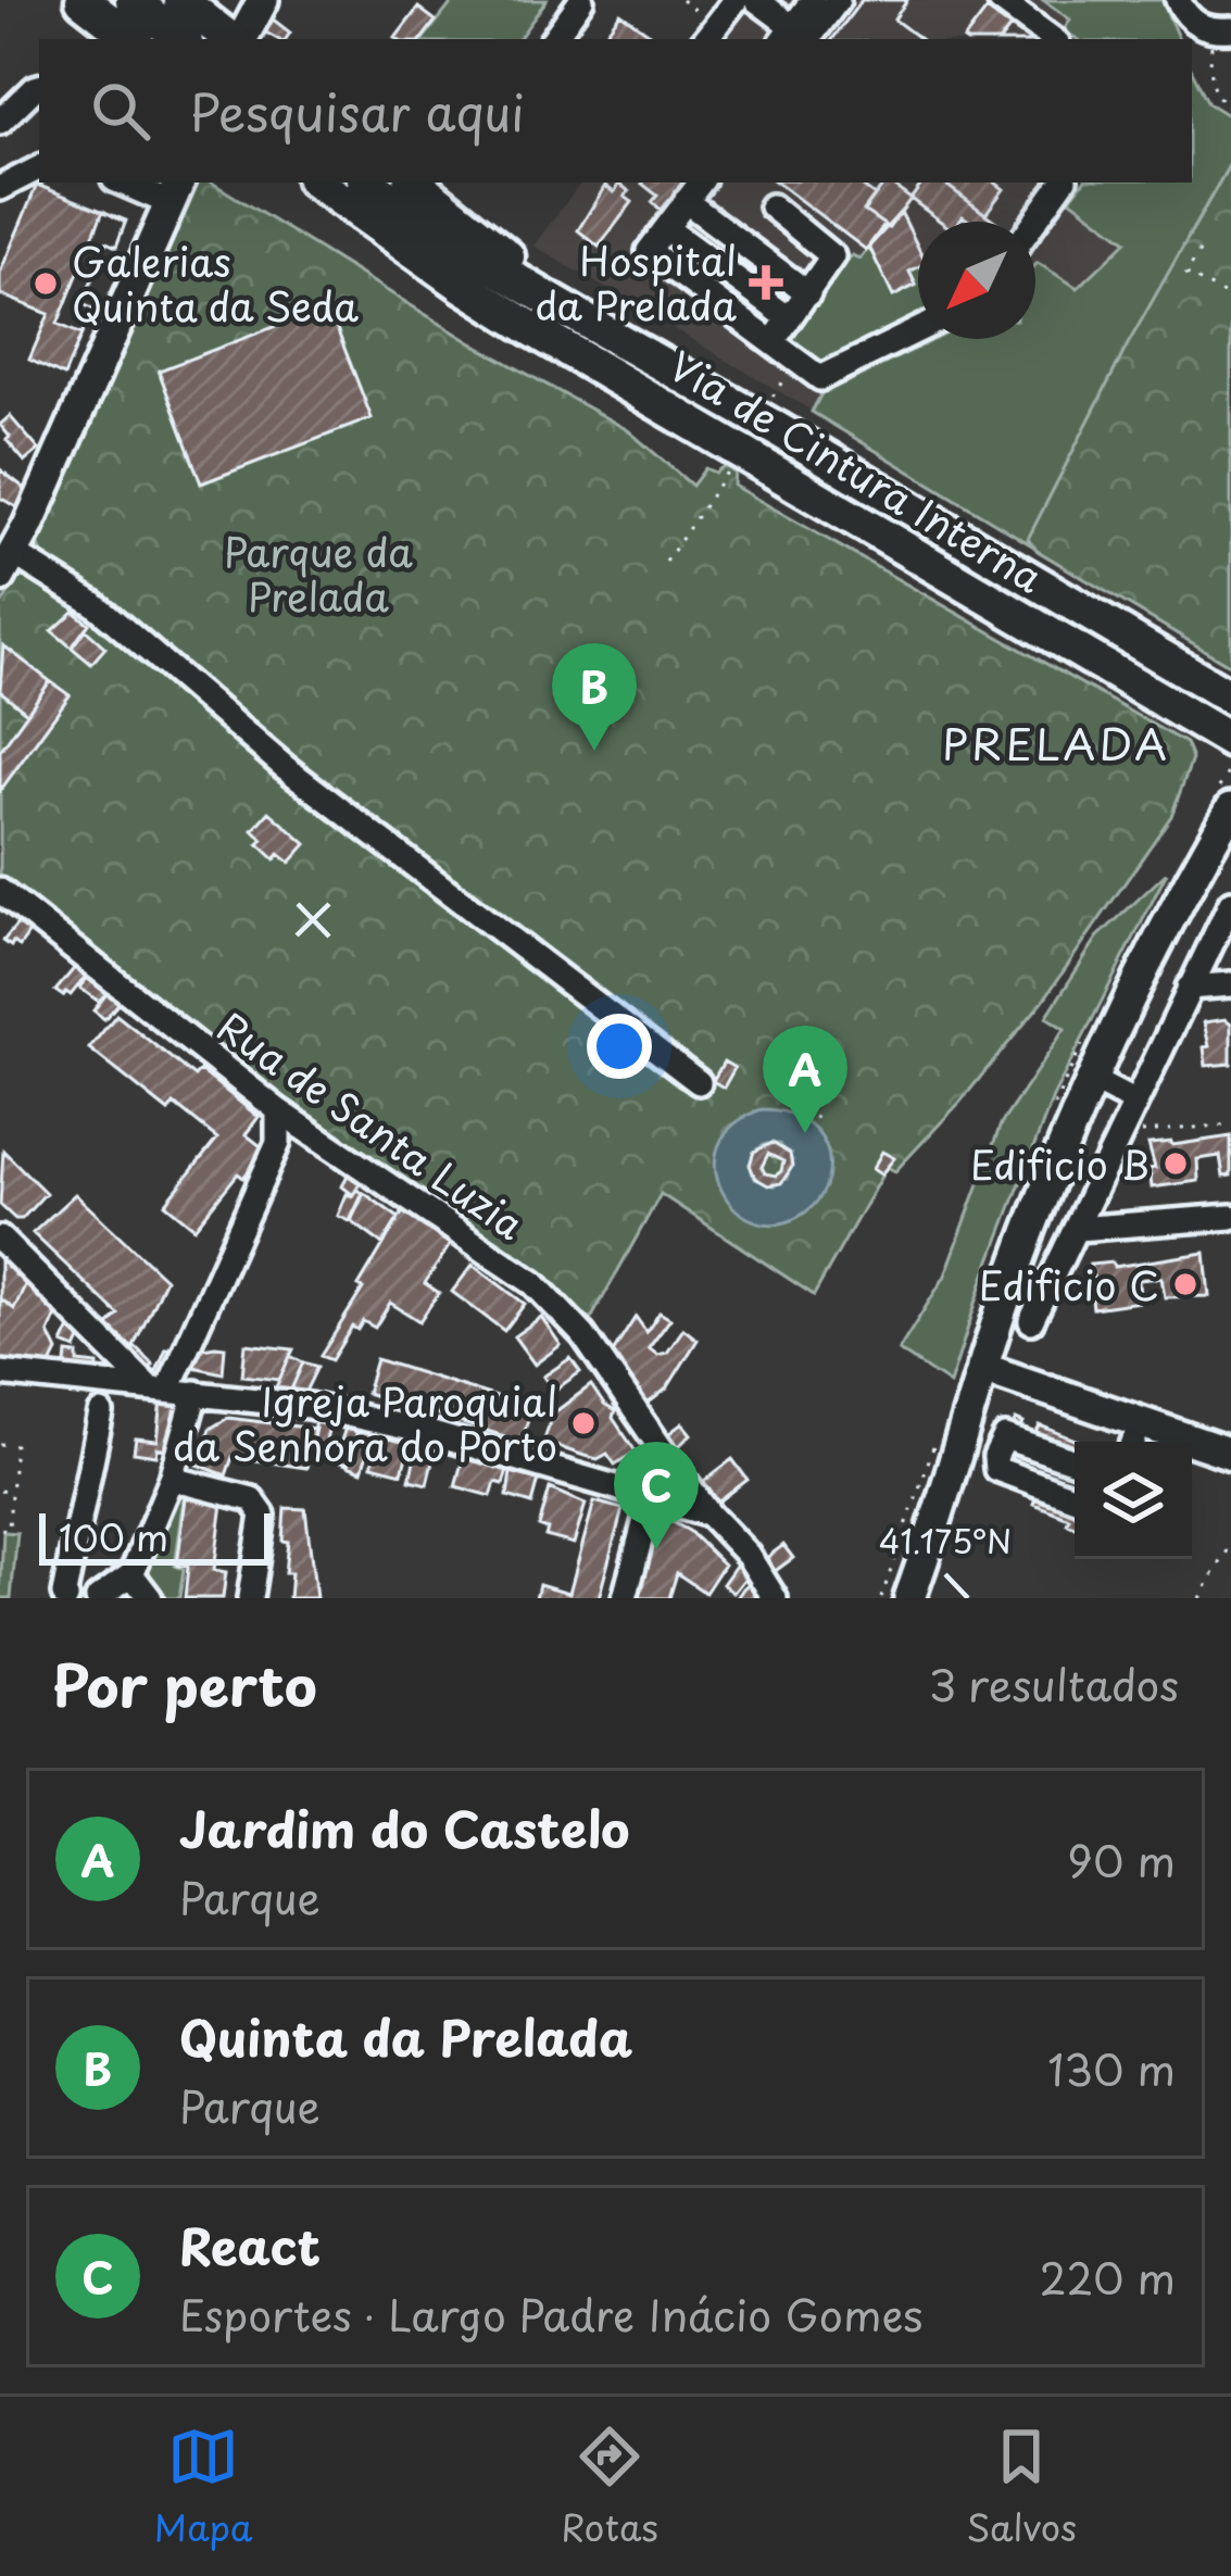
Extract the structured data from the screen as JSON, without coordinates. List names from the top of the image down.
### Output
{
  "streets": {
    "highway": ["Via de Cintura Interna"],
    "street": ["Rua de Santa Luzia"]
  },
  "districts": ["PRELADA"],
  "parks": ["Parque da Prelada"],
  "places": {
    "health": ["Hospital da Prelada"],
    "other": [
      "Galerias Quinta da Seda",
      "Edificio B",
      "Edificio C",
      "Igreja Paroquial da Senhora do Porto"
    ]
  },
  "scale_bar": "100 m",
  "north": "bottom left",
  "page": {
    "search": "Pesquisar aqui",
    "pins": ["B", "A", "C"],
    "scale": "100 m",
    "heading": ["Por perto", "3 resultados"],
    "list": [
      {
        "mark": "A",
        "name": "Jardim do Castelo",
        "note": "Parque",
        "value": "90 m"
      },
      {
        "mark": "B",
        "name": "Quinta da Prelada",
        "note": "Parque",
        "value": "130 m"
      },
      {
        "mark": "C",
        "name": "React",
        "note": "Esportes · Largo Padre Inácio Gomes",
        "value": "220 m"
      }
    ],
    "nav": ["Mapa", "Rotas", "Salvos"]
  },
  "coordinates": ["41.175°N"]
}
